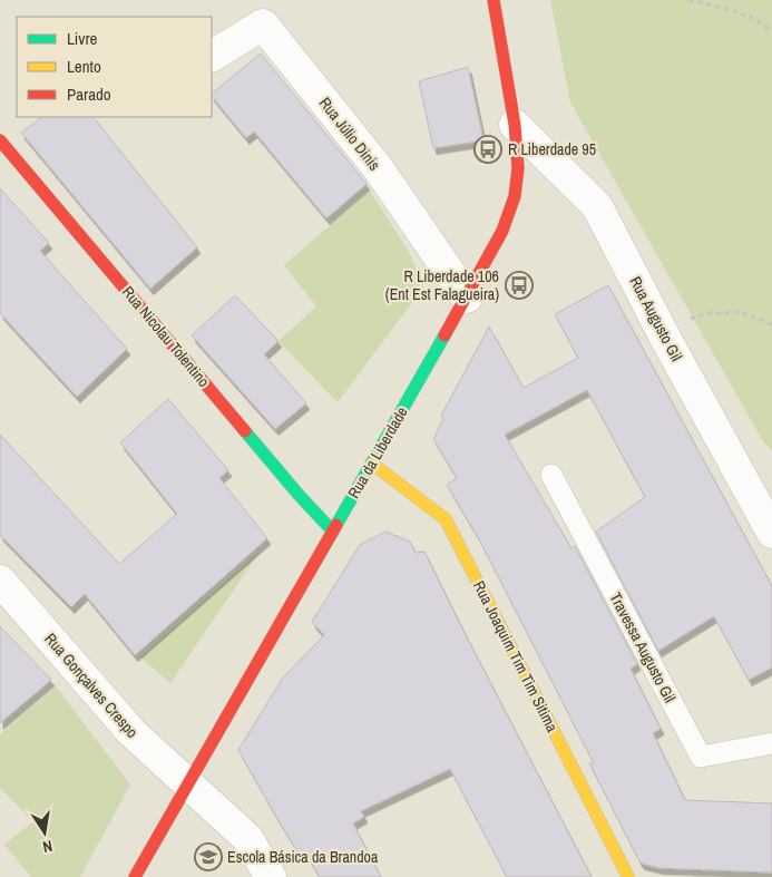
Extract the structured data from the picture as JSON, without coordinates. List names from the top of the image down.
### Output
{
  "streets": {
    "street": [
      "Rua Júlio Dinis",
      "Rua Augusto Gil",
      "Rua Nicolau Tolentino",
      "Rua da Liberdade",
      "Rua Joaquim Tim Tim Sitima",
      "Rua Gonçalves Crespo"
    ],
    "lane": ["Travessa Augusto Gil"]
  },
  "crossings": [
    ["Rua Júlio Dinis", "Rua da Liberdade"],
    ["Rua Augusto Gil", "Rua da Liberdade"],
    ["Rua Nicolau Tolentino", "Rua da Liberdade"],
    ["Rua da Liberdade", "Rua Joaquim Tim Tim Sitima"],
    ["Rua da Liberdade", "Rua Gonçalves Crespo"]
  ],
  "places": {
    "bus stop": ["R Liberdade 95", "R Liberdade 106 (Ent Est Falagueira)"],
    "school or university": ["Escola Básica da Brandoa"]
  },
  "legend": ["Livre", "Lento", "Parado"],
  "north": "bottom"
}
